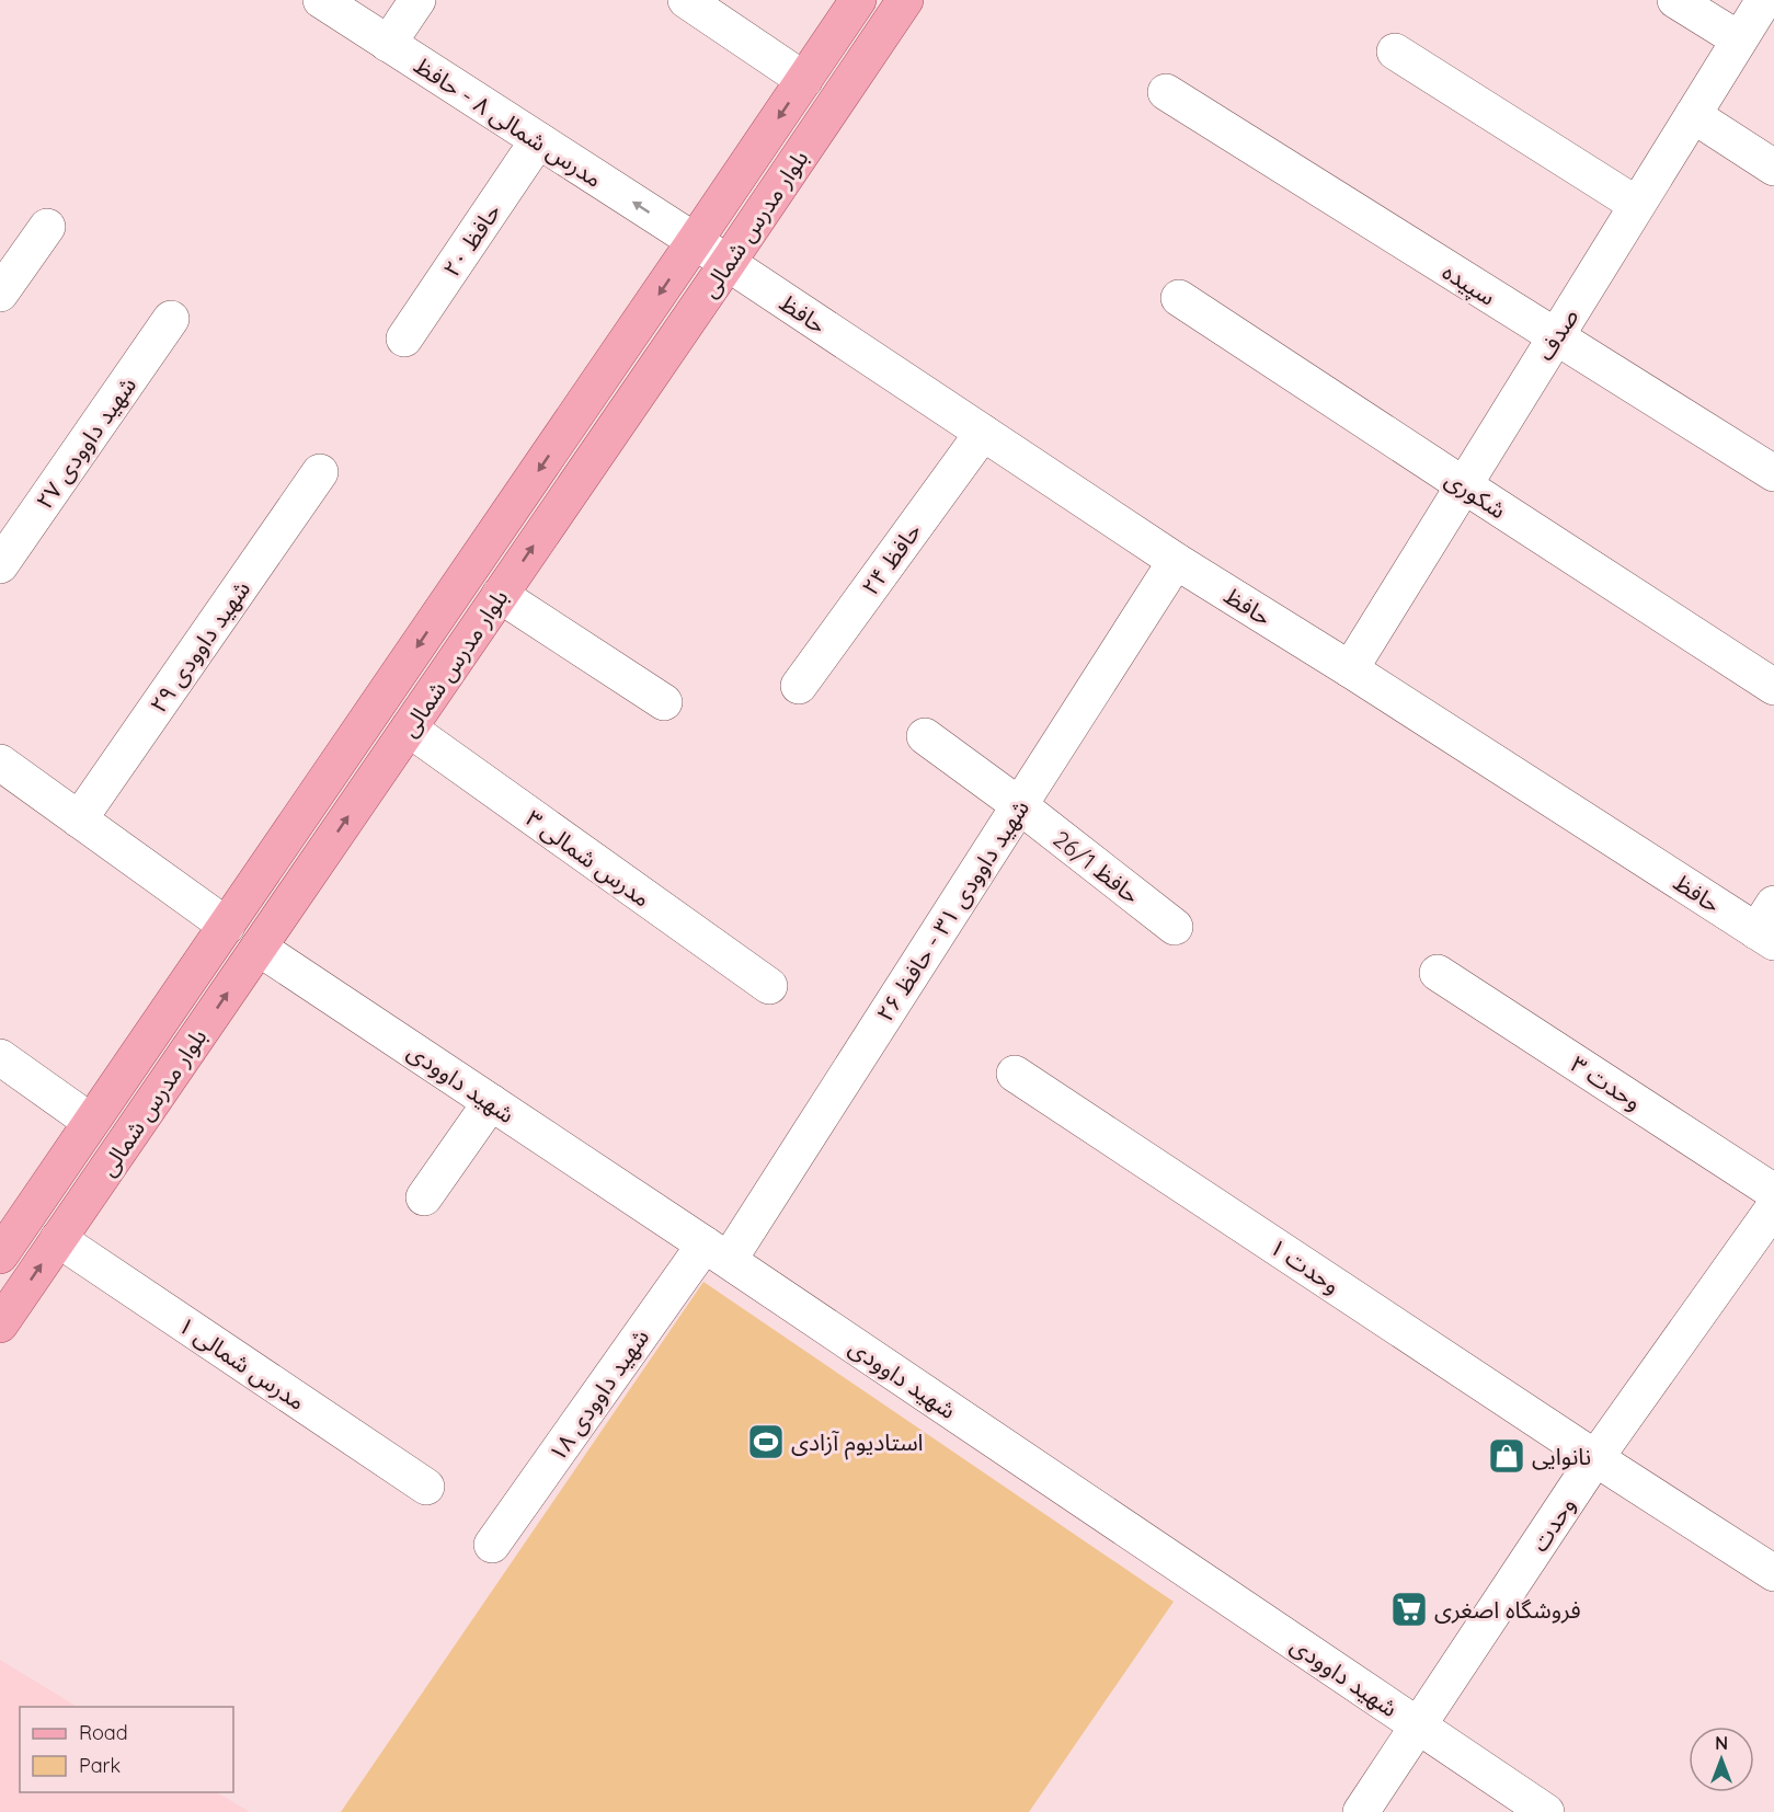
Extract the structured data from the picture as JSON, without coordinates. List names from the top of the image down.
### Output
{
  "streets": {
    "main road": ["بلوار مدرس شمالی"],
    "street": [
      "مدرس شمالی ۸ - حافظ",
      "حافظ ۲۰",
      "سپیده",
      "حافظ",
      "صدف",
      "شهید داوودی ۲۷",
      "شکوری",
      "حافظ ۲۴",
      "شهید داوودی ۲۹",
      "مدرس شمالی ۳",
      "حافظ 26/1",
      "شهید داوودی ۳۱ - حافظ ۲۶",
      "شهید داوودی",
      "وحدت ۳",
      "وحدت ۱",
      "مدرس شمالی ۱",
      "شهید داوودی ۱۸",
      "وحدت"
    ]
  },
  "crossings": [
    ["مدرس شمالی ۸ - حافظ", "بلوار مدرس شمالی"],
    ["مدرس شمالی ۸ - حافظ", "حافظ ۲۰"],
    ["مدرس شمالی ۸ - حافظ", "حافظ"],
    ["بلوار مدرس شمالی", "حافظ"],
    ["بلوار مدرس شمالی", "مدرس شمالی ۳"],
    ["بلوار مدرس شمالی", "شهید داوودی"],
    ["بلوار مدرس شمالی", "مدرس شمالی ۱"],
    ["سپیده", "صدف"],
    ["حافظ", "صدف"],
    ["حافظ", "حافظ ۲۴"],
    ["حافظ", "شهید داوودی ۳۱ - حافظ ۲۶"],
    ["صدف", "شکوری"],
    ["حافظ 26/1", "شهید داوودی ۳۱ - حافظ ۲۶"],
    ["شهید داوودی ۳۱ - حافظ ۲۶", "شهید داوودی"],
    ["شهید داوودی ۳۱ - حافظ ۲۶", "شهید داوودی ۱۸"],
    ["شهید داوودی", "شهید داوودی ۱۸"],
    ["شهید داوودی", "وحدت"],
    ["وحدت ۱", "وحدت"]
  ],
  "places": {
    "sports": ["استادیوم آزادی"],
    "shop": ["نانوایی"],
    "supermarket": ["فروشگاه اصغری"]
  },
  "legend": ["Road", "Park"],
  "north": "top"
}
